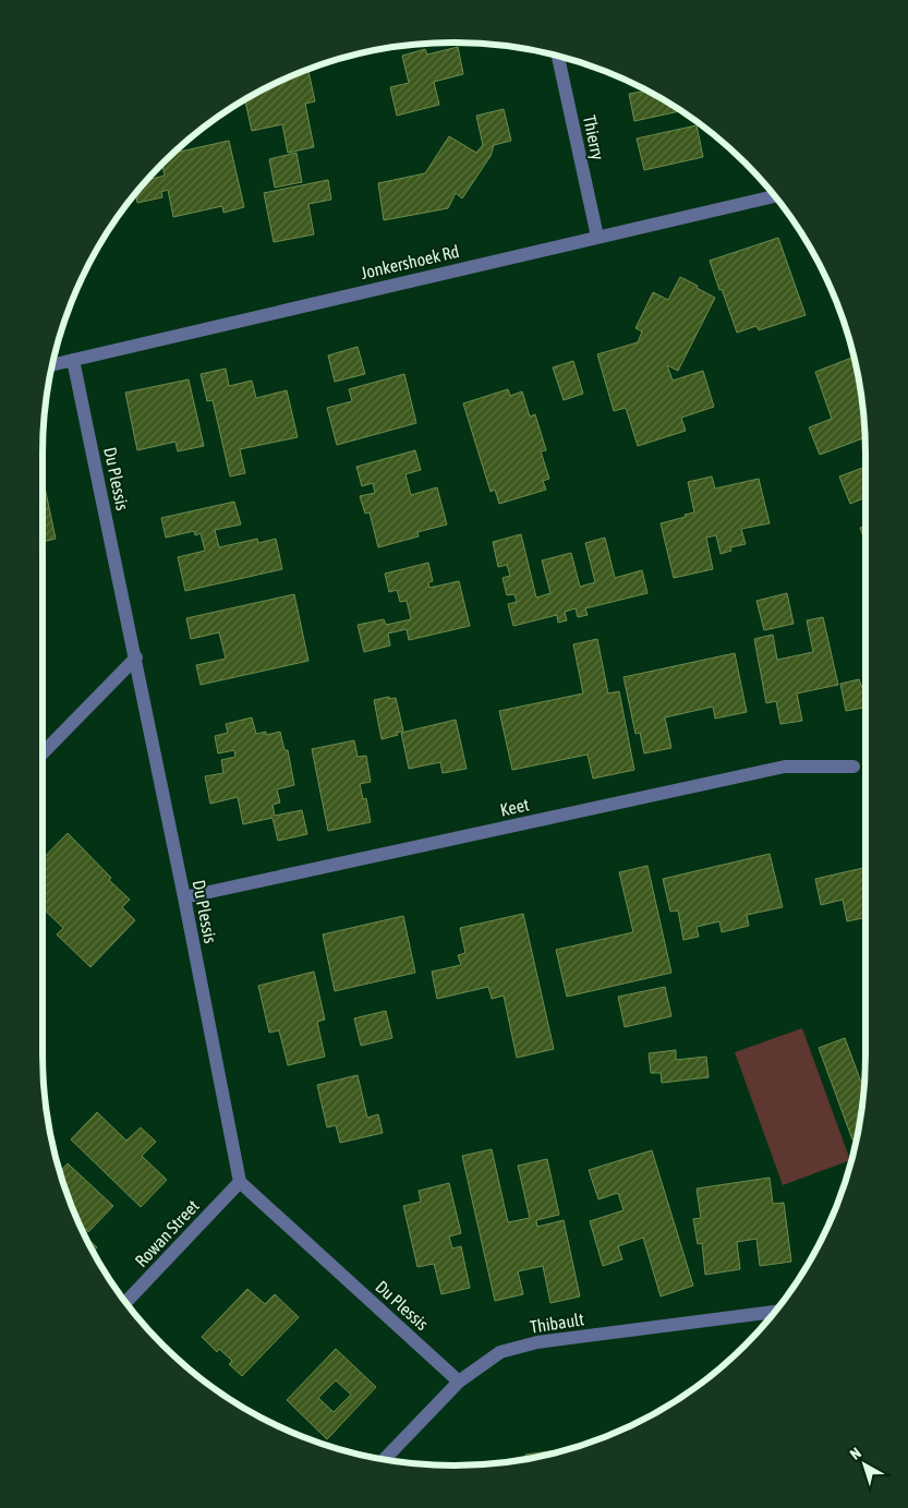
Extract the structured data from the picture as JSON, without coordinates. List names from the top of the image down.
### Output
{
  "streets": {
    "street": [
      "Thierry",
      "Jonkershoek Rd",
      "Du Plessis",
      "Keet",
      "Rowan Street",
      "Thibault"
    ]
  },
  "crossings": [
    ["Thierry", "Jonkershoek Rd"],
    ["Jonkershoek Rd", "Du Plessis"],
    ["Du Plessis", "Keet"],
    ["Du Plessis", "Rowan Street"],
    ["Du Plessis", "Thibault"]
  ],
  "north": "top left"
}
